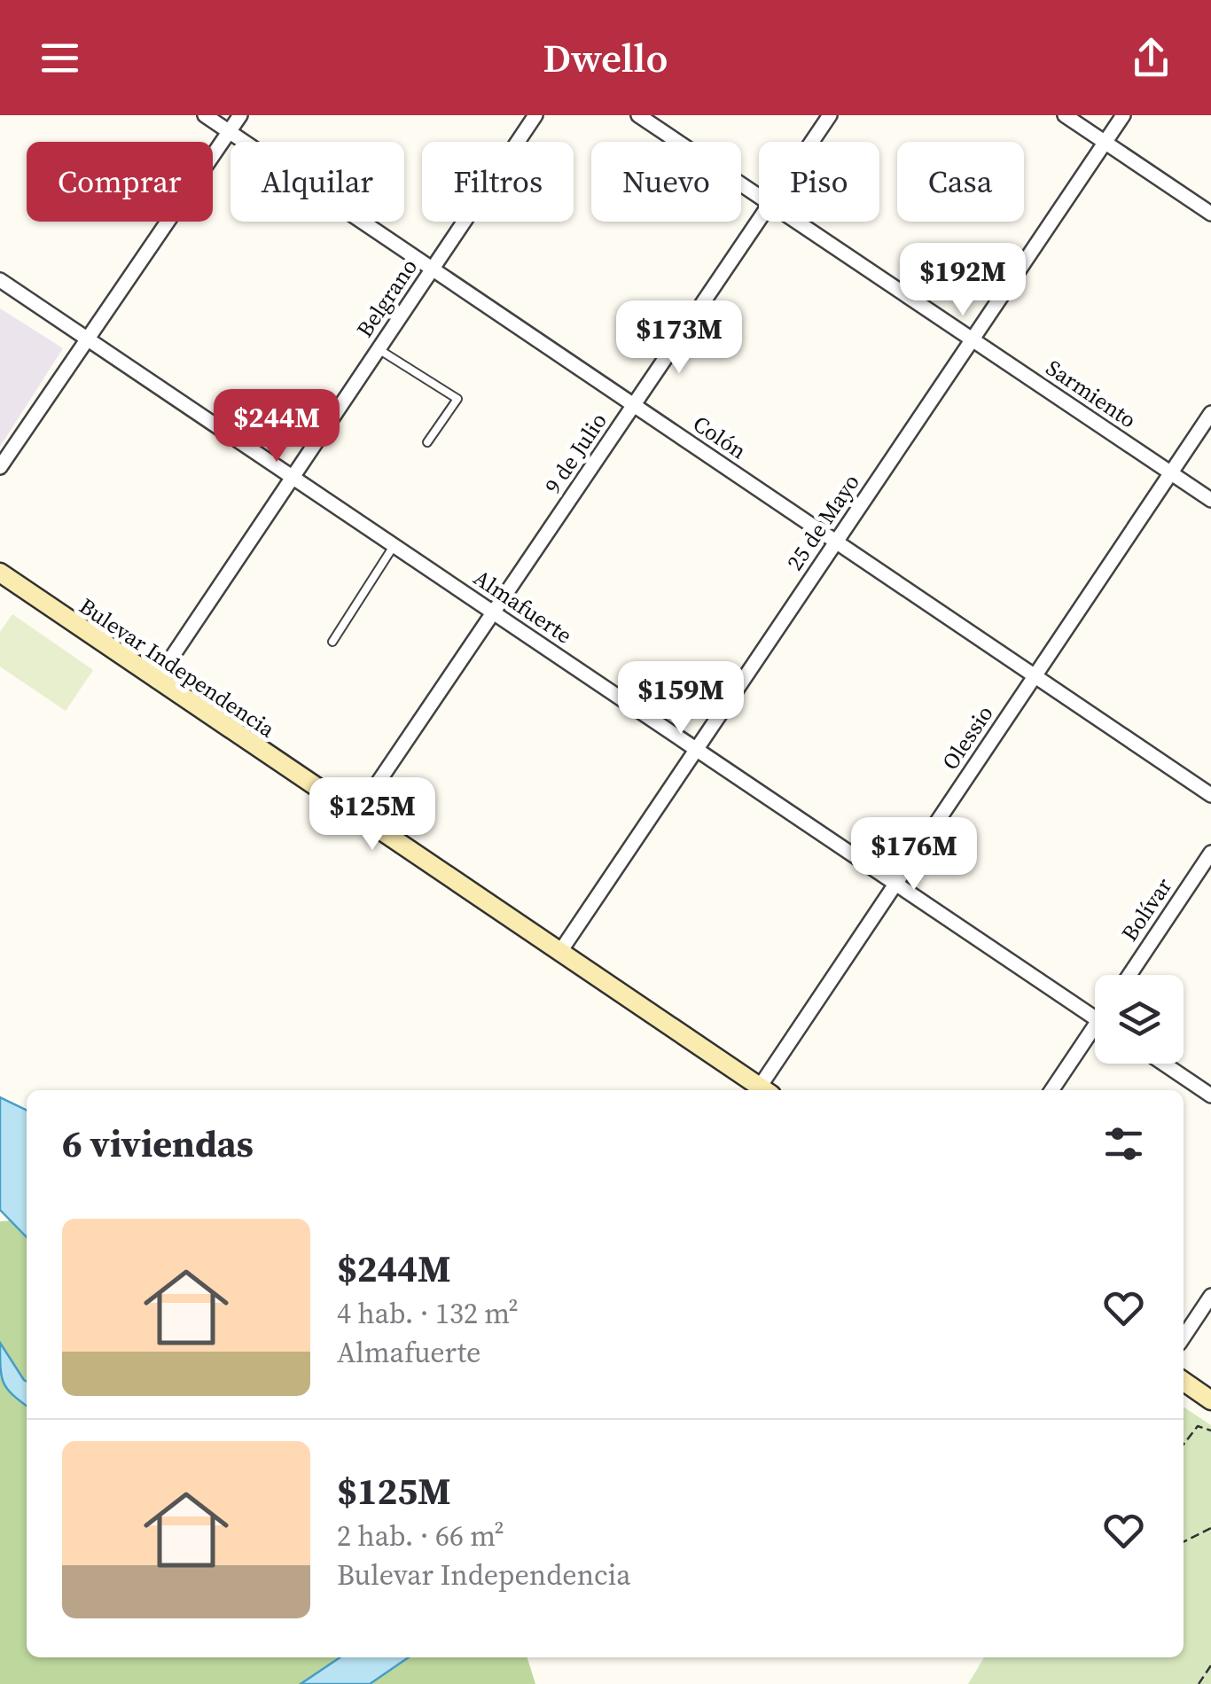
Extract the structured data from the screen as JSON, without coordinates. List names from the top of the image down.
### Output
{
  "streets": {
    "street": [
      "Belgrano",
      "Sarmiento",
      "Colón",
      "9 de Julio",
      "25 de Mayo",
      "Almafuerte",
      "Bulevar Independencia",
      "Olessio",
      "Bolívar"
    ]
  },
  "crossings": [
    ["Belgrano", "Colón"],
    ["Belgrano", "Almafuerte"],
    ["Belgrano", "Bulevar Independencia"],
    ["Sarmiento", "25 de Mayo"],
    ["Sarmiento", "Olessio"],
    ["Colón", "9 de Julio"],
    ["Colón", "25 de Mayo"],
    ["Colón", "Olessio"],
    ["9 de Julio", "Almafuerte"],
    ["9 de Julio", "Bulevar Independencia"],
    ["25 de Mayo", "Almafuerte"],
    ["25 de Mayo", "Bulevar Independencia"],
    ["Almafuerte", "Olessio"]
  ],
  "page": {
    "header": "Dwello",
    "chip": [
      "Comprar",
      "Alquilar",
      "Filtros",
      "Nuevo",
      "Piso",
      "Casa"
    ],
    "price": [
      "$192M",
      "$173M",
      "$244M",
      "$159M",
      "$125M",
      "$176M"
    ],
    "heading": "6 viviendas",
    "list": [
      {
        "name": "$244M",
        "note": "4 hab. · 132 m² · Almafuerte"
      },
      {
        "name": "$125M",
        "note": "2 hab. · 66 m² · Bulevar Independencia"
      }
    ]
  }
}
